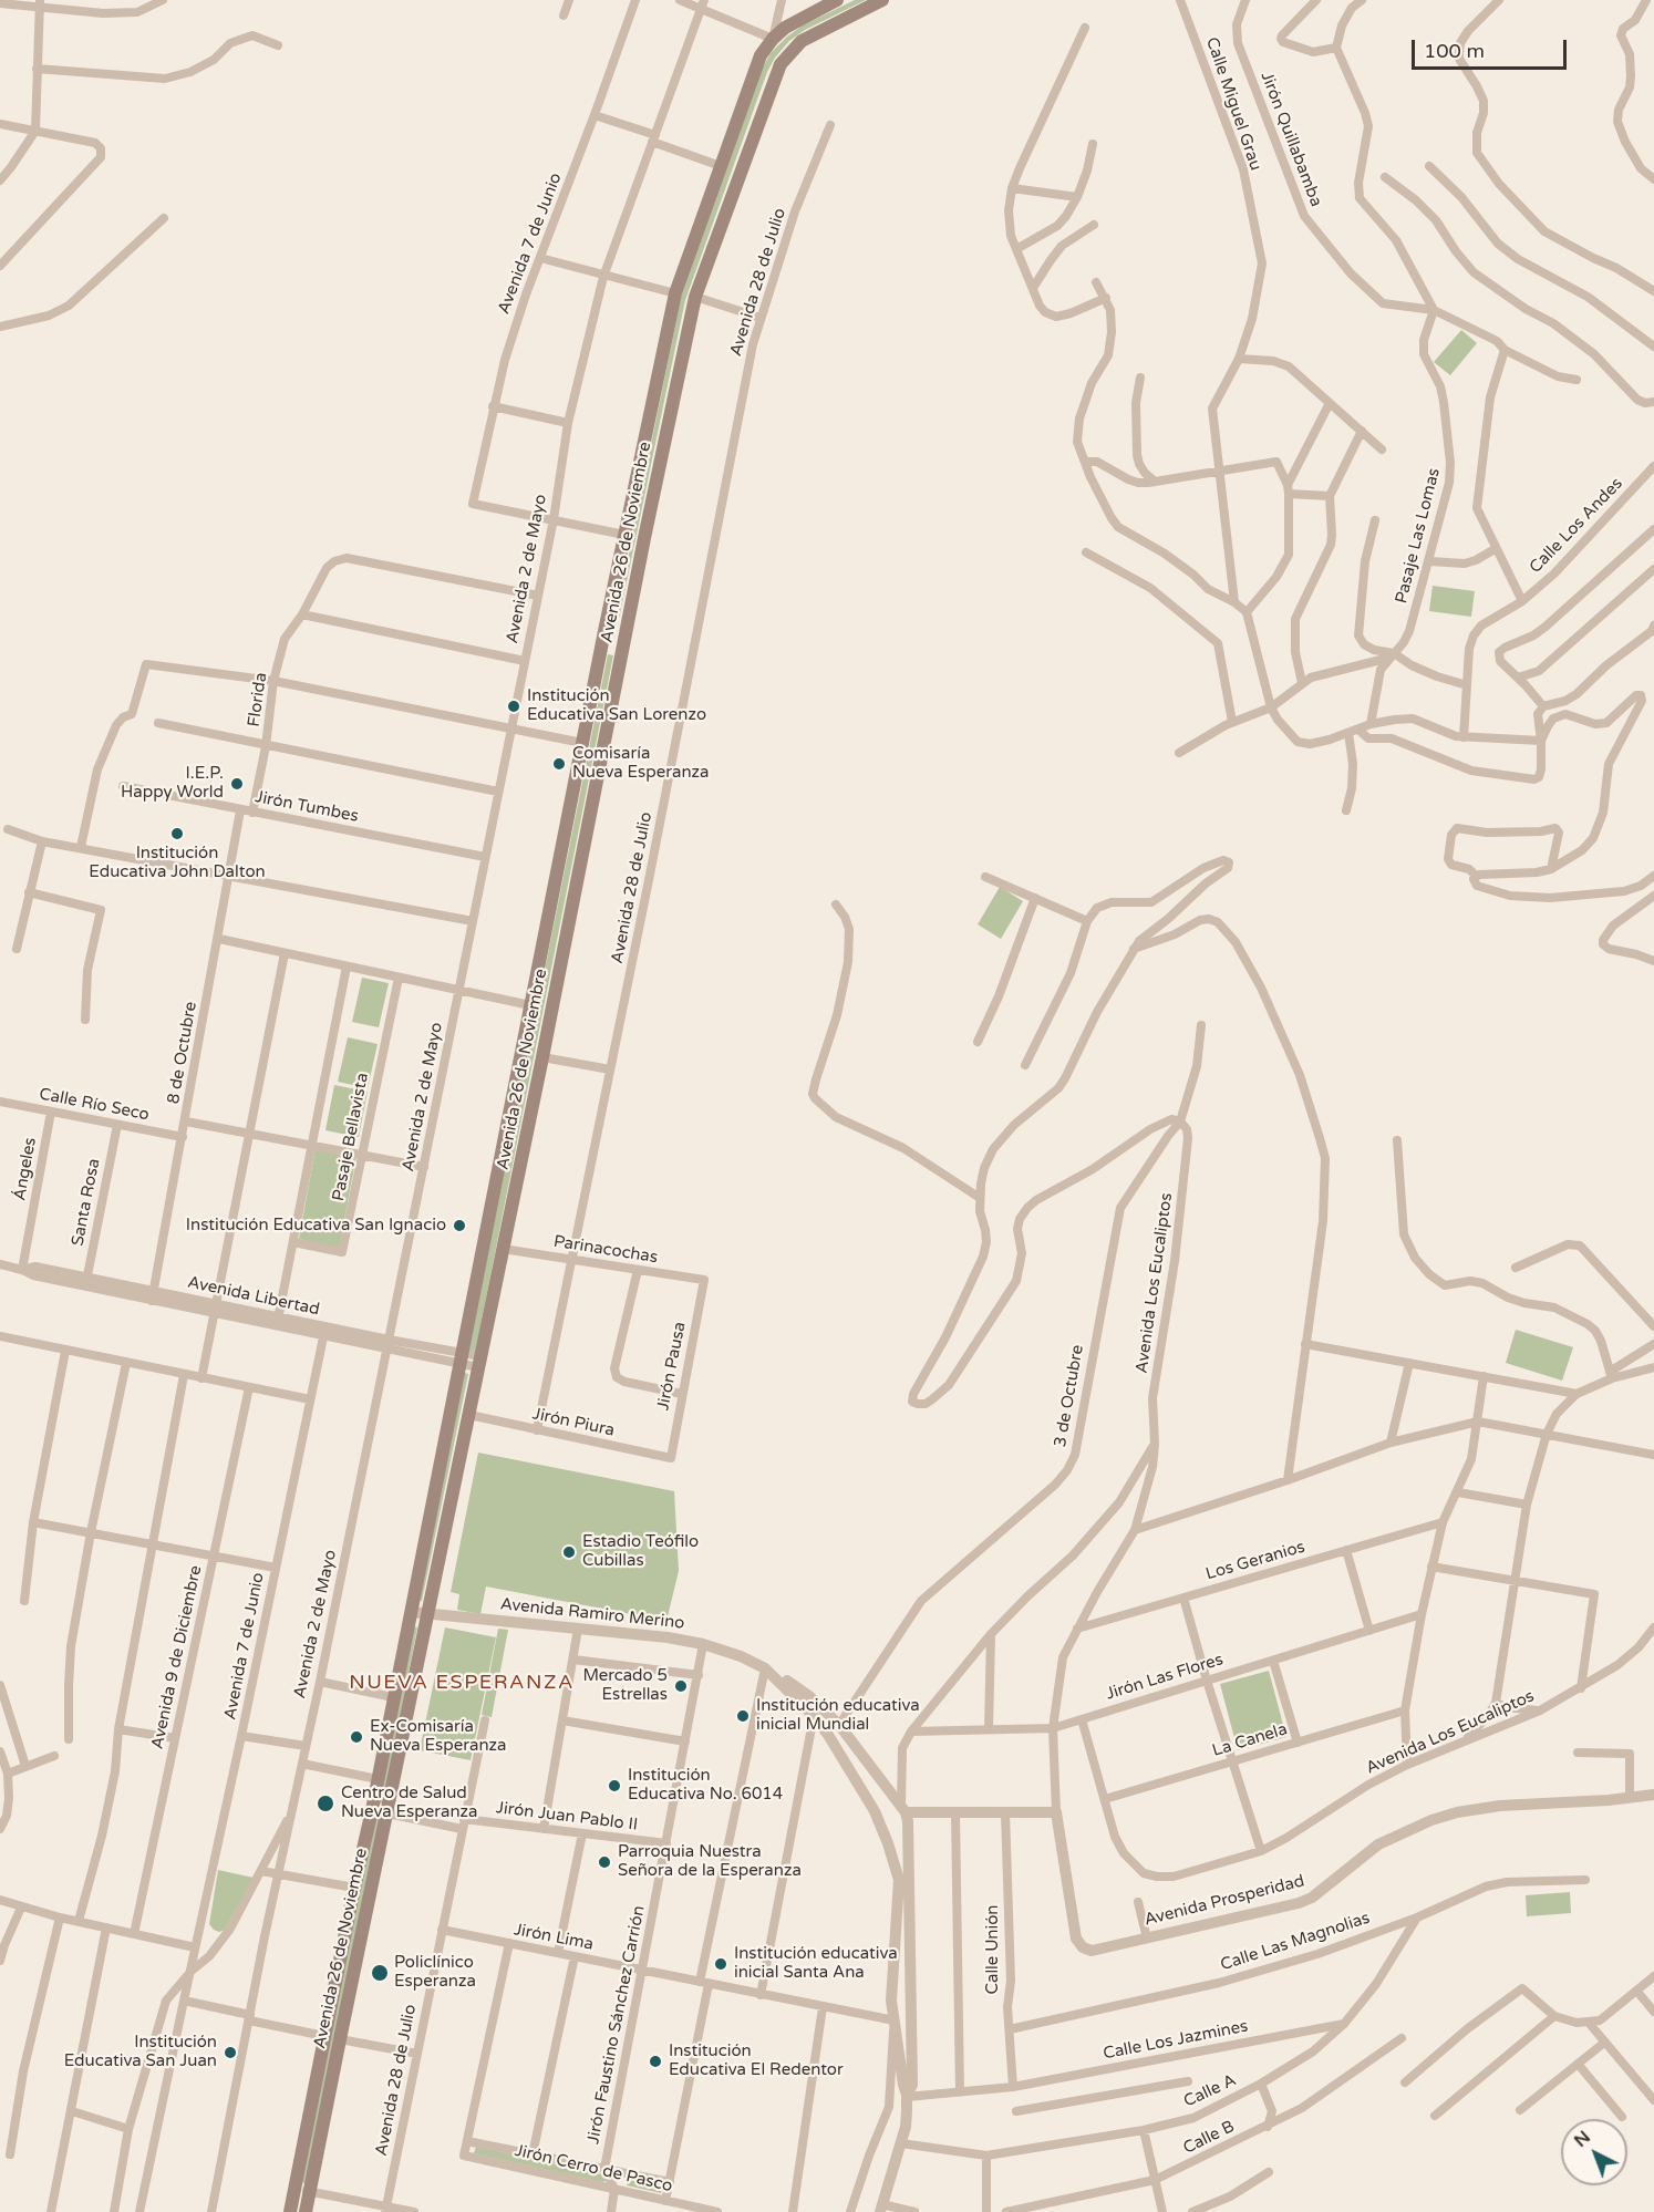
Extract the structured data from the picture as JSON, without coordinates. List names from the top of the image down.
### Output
{
  "streets": {
    "main road": ["Avenida 26 de Noviembre"],
    "street": [
      "Calle Miguel Grau",
      "Jirón Quillabamba",
      "Avenida 7 de Junio",
      "Avenida 28 de Julio",
      "Calle Los Andes",
      "Pasaje Las Lomas",
      "Avenida 2 de Mayo",
      "Florida",
      "Jirón Tumbes",
      "8 de Octubre",
      "Calle Río Seco",
      "Pasaje Bellavista",
      "Ángeles",
      "Santa Rosa",
      "Parinacochas",
      "Avenida Los Eucaliptos",
      "Avenida Libertad",
      "Jirón Pausa",
      "3 de Octubre",
      "Jirón Piura",
      "Los Geranios",
      "Avenida Ramiro Merino",
      "Avenida 9 de Diciembre",
      "Jirón Las Flores",
      "La Canela",
      "Jirón Juan Pablo II",
      "Avenida Prosperidad",
      "Jirón Lima",
      "Calle Las Magnolias",
      "Calle Unión",
      "Jirón Faustino Sánchez Carrión",
      "Calle Los Jazmines",
      "Calle A",
      "Calle B",
      "Jirón Cerro de Pasco"
    ]
  },
  "crossings": [
    ["Jirón Quillabamba", "Pasaje Las Lomas"],
    ["Avenida 7 de Junio", "Avenida 2 de Mayo"],
    ["Avenida 7 de Junio", "Avenida Libertad"],
    ["Avenida 28 de Julio", "Parinacochas"],
    ["Avenida 28 de Julio", "Jirón Piura"],
    ["Avenida 28 de Julio", "Jirón Juan Pablo II"],
    ["Avenida 28 de Julio", "Jirón Lima"],
    ["Avenida 26 de Noviembre", "Parinacochas"],
    ["Avenida 26 de Noviembre", "Avenida Libertad"],
    ["Avenida 26 de Noviembre", "Jirón Piura"],
    ["Avenida 26 de Noviembre", "Avenida Ramiro Merino"],
    ["Avenida 26 de Noviembre", "Jirón Juan Pablo II"],
    ["Avenida 2 de Mayo", "Florida"],
    ["Avenida 2 de Mayo", "Jirón Tumbes"],
    ["Avenida 2 de Mayo", "Avenida Libertad"],
    ["Florida", "Jirón Tumbes"],
    ["Jirón Tumbes", "8 de Octubre"],
    ["8 de Octubre", "Calle Río Seco"],
    ["8 de Octubre", "Avenida Libertad"],
    ["Calle Río Seco", "Ángeles"],
    ["Calle Río Seco", "Santa Rosa"],
    ["Ángeles", "Avenida Libertad"],
    ["Santa Rosa", "Avenida Libertad"],
    ["Parinacochas", "Jirón Pausa"],
    ["Avenida Los Eucaliptos", "3 de Octubre"],
    ["Avenida Los Eucaliptos", "Los Geranios"],
    ["Avenida Los Eucaliptos", "Jirón Las Flores"],
    ["Avenida Los Eucaliptos", "La Canela"],
    ["Avenida Los Eucaliptos", "Avenida Prosperidad"],
    ["Jirón Pausa", "Jirón Piura"],
    ["3 de Octubre", "Avenida Ramiro Merino"],
    ["Avenida Ramiro Merino", "Jirón Lima"],
    ["Avenida Ramiro Merino", "Jirón Faustino Sánchez Carrión"],
    ["Avenida Ramiro Merino", "Calle Los Jazmines"],
    ["Avenida Ramiro Merino", "Calle A"],
    ["Jirón Las Flores", "Avenida Prosperidad"],
    ["Jirón Juan Pablo II", "Jirón Faustino Sánchez Carrión"],
    ["Jirón Lima", "Jirón Faustino Sánchez Carrión"],
    ["Calle Las Magnolias", "Calle Unión"],
    ["Calle Las Magnolias", "Calle A"],
    ["Calle Unión", "Calle Los Jazmines"],
    ["Jirón Faustino Sánchez Carrión", "Jirón Cerro de Pasco"],
    ["Calle Los Jazmines", "Calle A"]
  ],
  "districts": ["NUEVA ESPERANZA"],
  "places": [
    "Institución Educativa San Lorenzo",
    "Comisaría Nueva Esperanza",
    "I.E.P. Happy World",
    "Institución Educativa John Dalton",
    "Institución Educativa San Ignacio",
    "Estadio Teófilo Cubillas",
    "Mercado 5 Estrellas",
    "Institución educativa inicial Mundial",
    "Ex-Comisaría Nueva Esperanza",
    "Institución Educativa No. 6014",
    "Centro de Salud Nueva Esperanza",
    "Parroquia Nuestra Señora de la Esperanza",
    "Institución educativa inicial Santa Ana",
    "Policlínico Esperanza",
    "Institución Educativa San Juan",
    "Institución Educativa El Redentor"
  ],
  "scale_bar": "100 m",
  "north": "top left"
}
